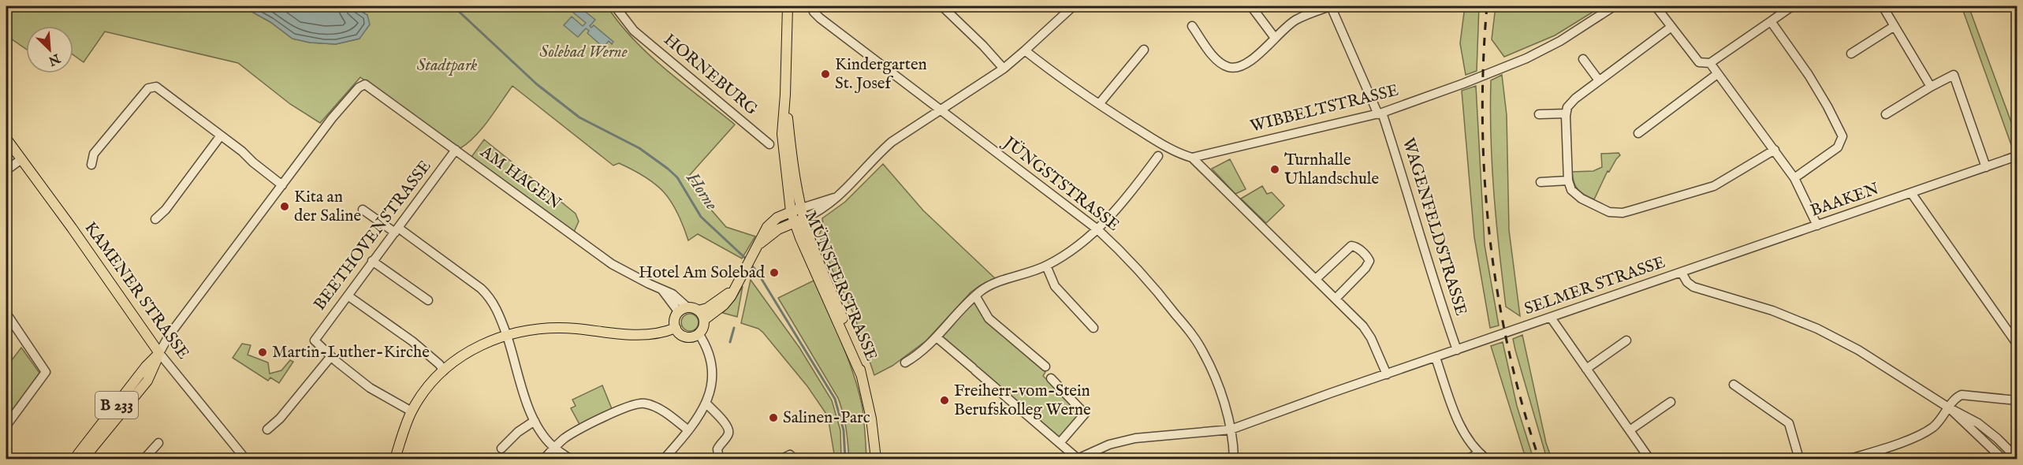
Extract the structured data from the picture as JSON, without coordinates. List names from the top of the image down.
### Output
{
  "streets": {
    "main road": ["MÜNSTERSTRASSE", "KAMENER STRASSE", "B 233"],
    "street": [
      "HORNEBURG",
      "WIBBELTSTRASSE",
      "AM HAGEN",
      "JÜNGSTSTRASSE",
      "BAAKEN",
      "WAGENFELDSTRASSE",
      "BEETHOVENSTRASSE",
      "SELMER STRASSE"
    ]
  },
  "crossings": [
    ["WIBBELTSTRASSE", "WAGENFELDSTRASSE"],
    ["AM HAGEN", "BEETHOVENSTRASSE"],
    ["JÜNGSTSTRASSE", "SELMER STRASSE"],
    ["BAAKEN", "SELMER STRASSE"],
    ["WAGENFELDSTRASSE", "SELMER STRASSE"],
    ["KAMENER STRASSE", "B 233"]
  ],
  "water": ["Horne"],
  "parks": ["Solebad Werne", "Stadtpark"],
  "places": [
    "Kindergarten St. Josef",
    "Turnhalle Uhlandschule",
    "Kita an der Saline",
    "Hotel Am Solebad",
    "Martin-Luther-Kirche",
    "Freiherr-vom-Stein Berufskolleg Werne",
    "Salinen-Parc"
  ],
  "north": "bottom right"
}
